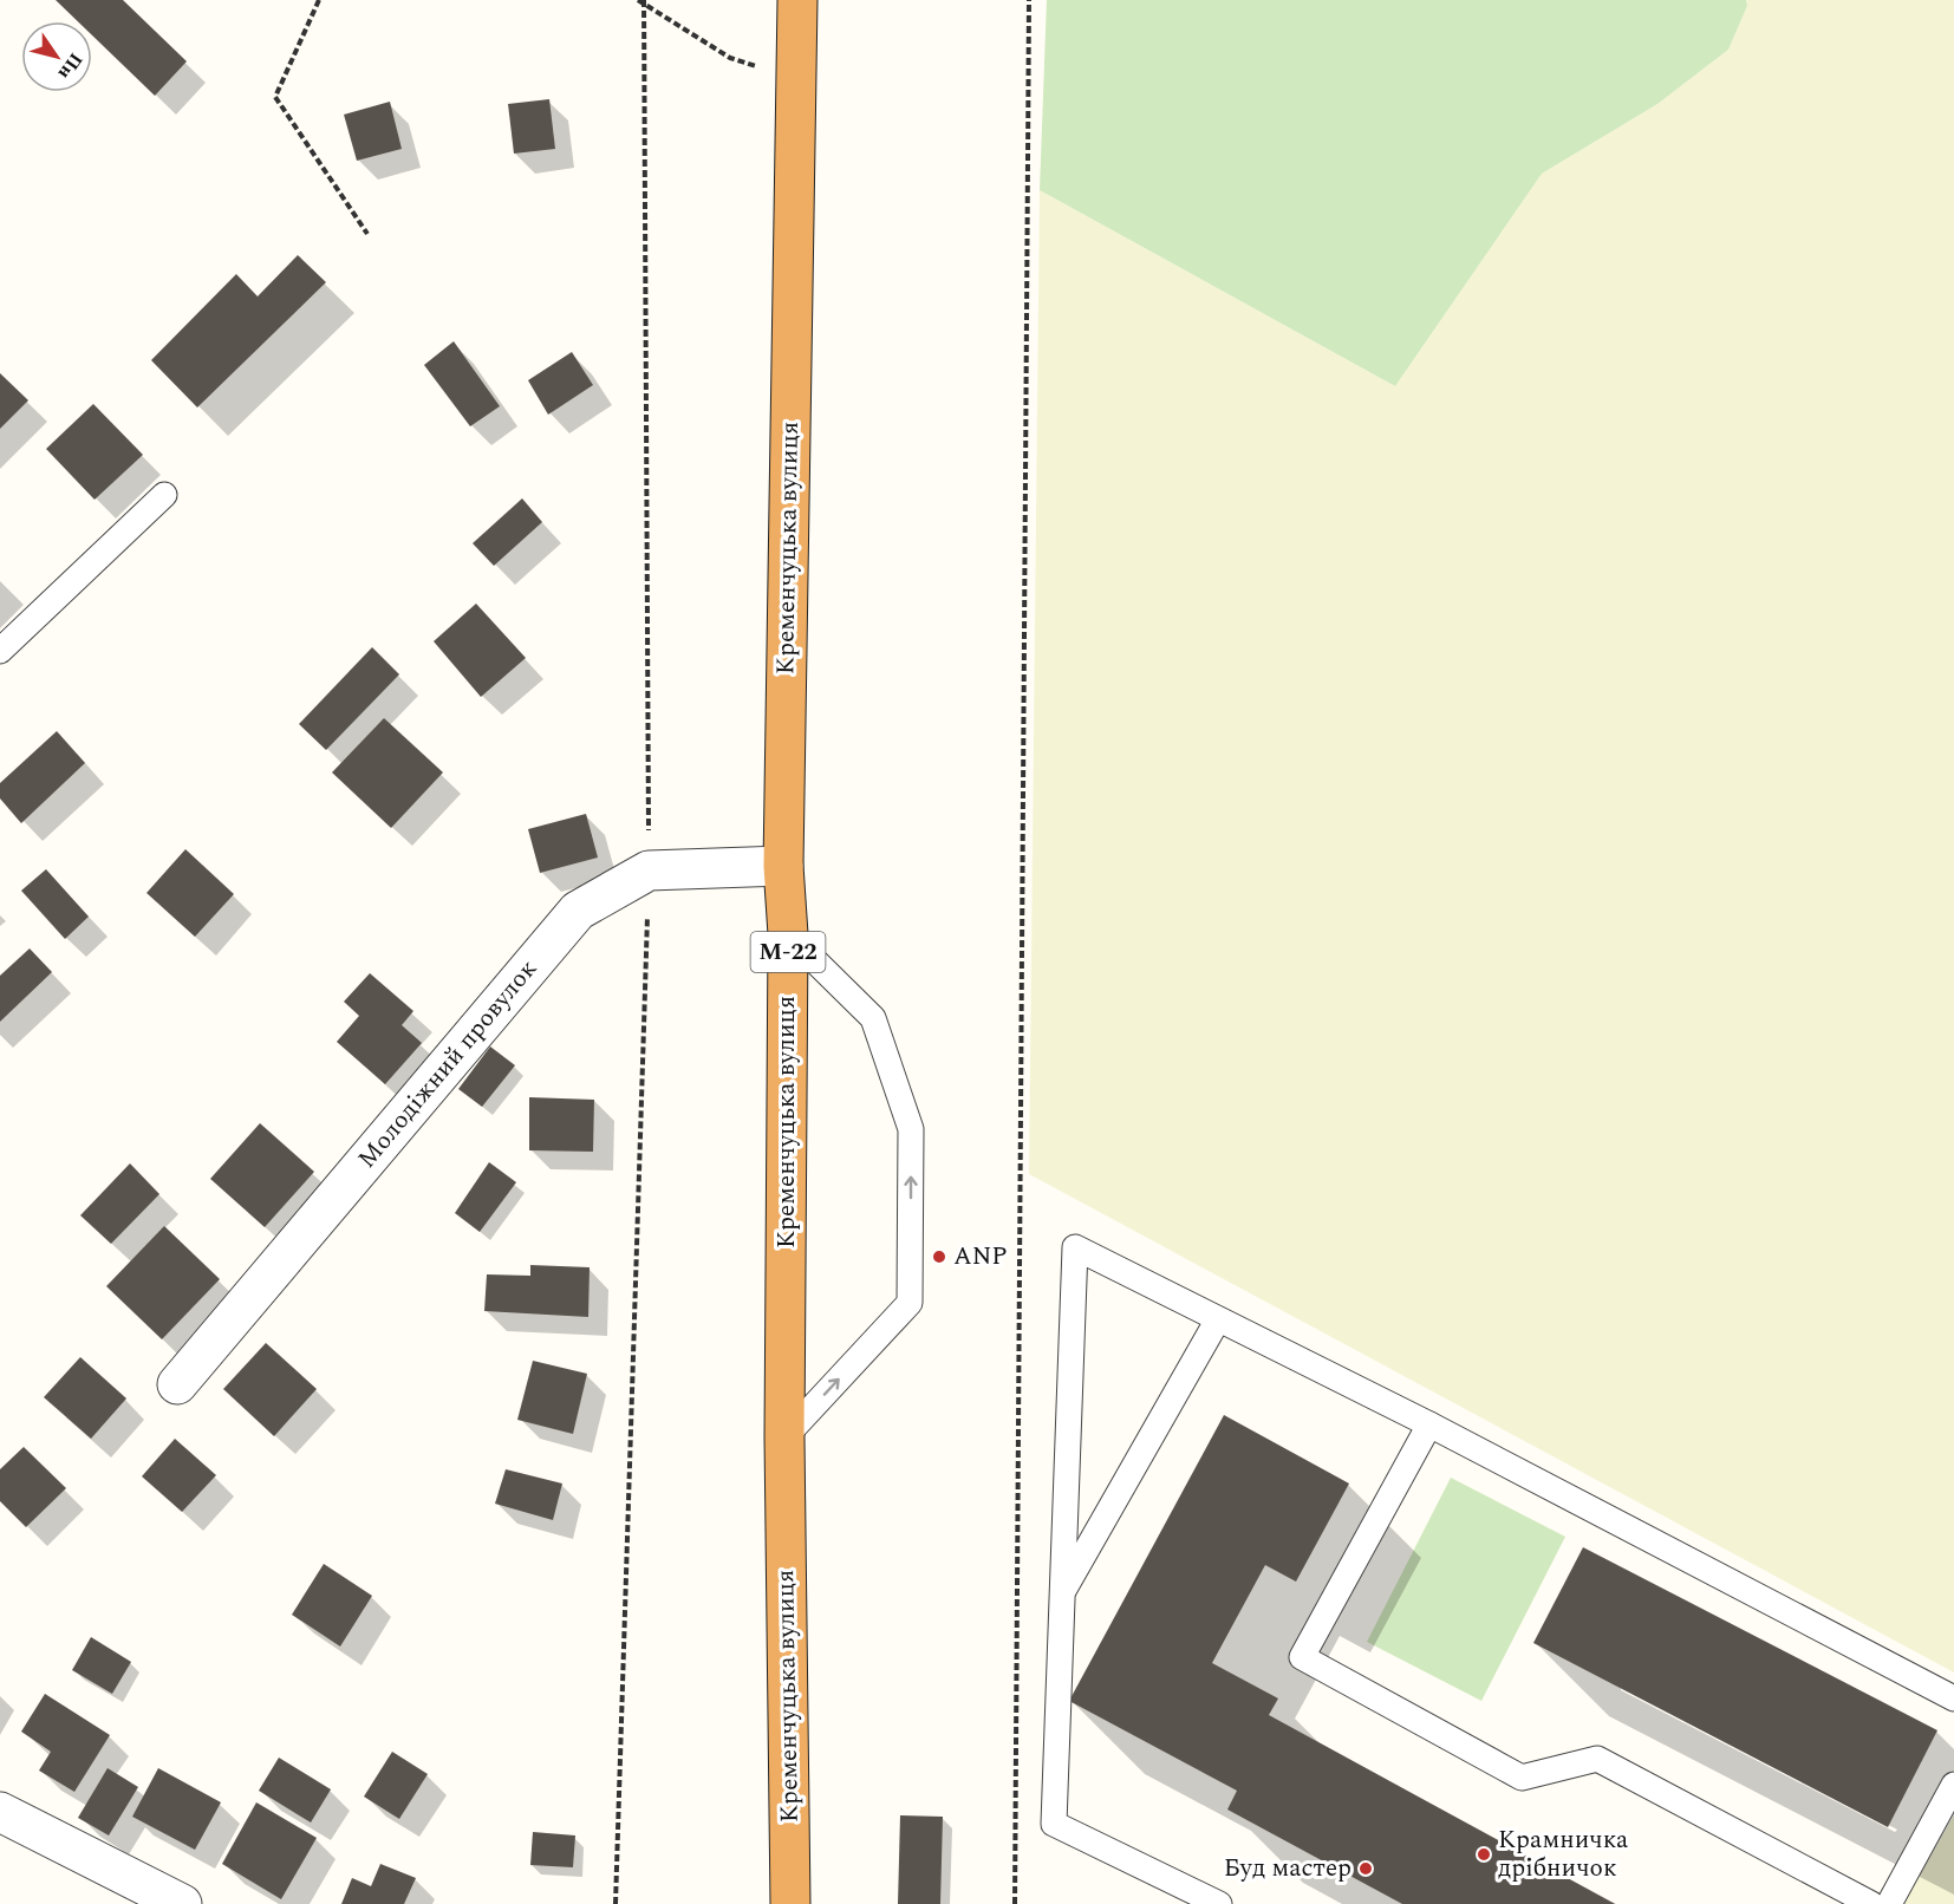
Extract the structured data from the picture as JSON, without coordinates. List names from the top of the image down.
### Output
{
  "streets": {
    "highway": ["Кременчуцька вулиця", "М-22"],
    "street": ["Молодіжний провулок"]
  },
  "crossings": [
    ["Кременчуцька вулиця", "Молодіжний провулок"]
  ],
  "places": ["ANP", "Крамничка дрібничок", "Буд мастер"],
  "north": "bottom right"
}
